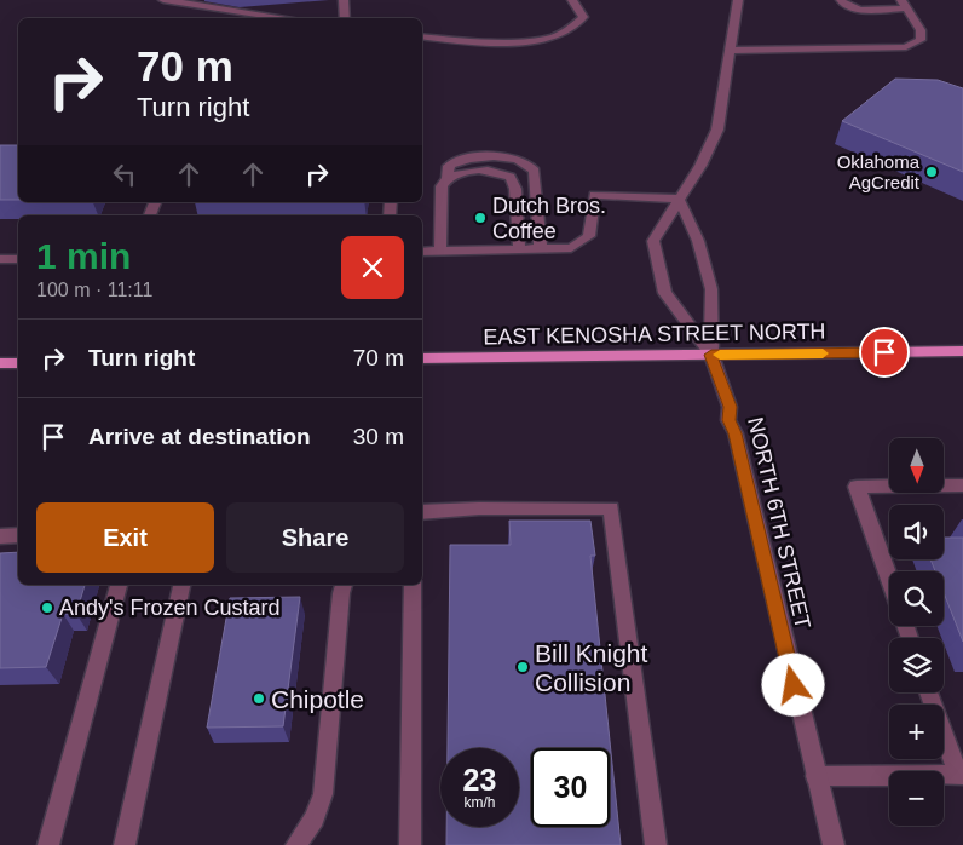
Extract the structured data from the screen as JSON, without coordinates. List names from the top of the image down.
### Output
{
  "streets": {
    "main road": ["EAST KENOSHA STREET NORTH"],
    "street": ["NORTH 6TH STREET"]
  },
  "crossings": [
    ["EAST KENOSHA STREET NORTH", "NORTH 6TH STREET"]
  ],
  "places": [
    "Oklahoma AgCredit",
    "Dutch Bros. Coffee",
    "Andy's Frozen Custard",
    "Bill Knight Collision",
    "Chipotle"
  ],
  "north": "bottom",
  "page": {
    "turn": ["70 m", "Turn right"],
    "heading": ["1 min", "100 m · 11:11"],
    "list": [
      {
        "name": "Turn right",
        "value": "70 m"
      },
      {
        "name": "Arrive at destination",
        "value": "30 m"
      }
    ],
    "map_buttons": ["+", "−"],
    "buttons": ["Exit", "Share"],
    "speed": "23 km/h",
    "limit": "30"
  }
}
